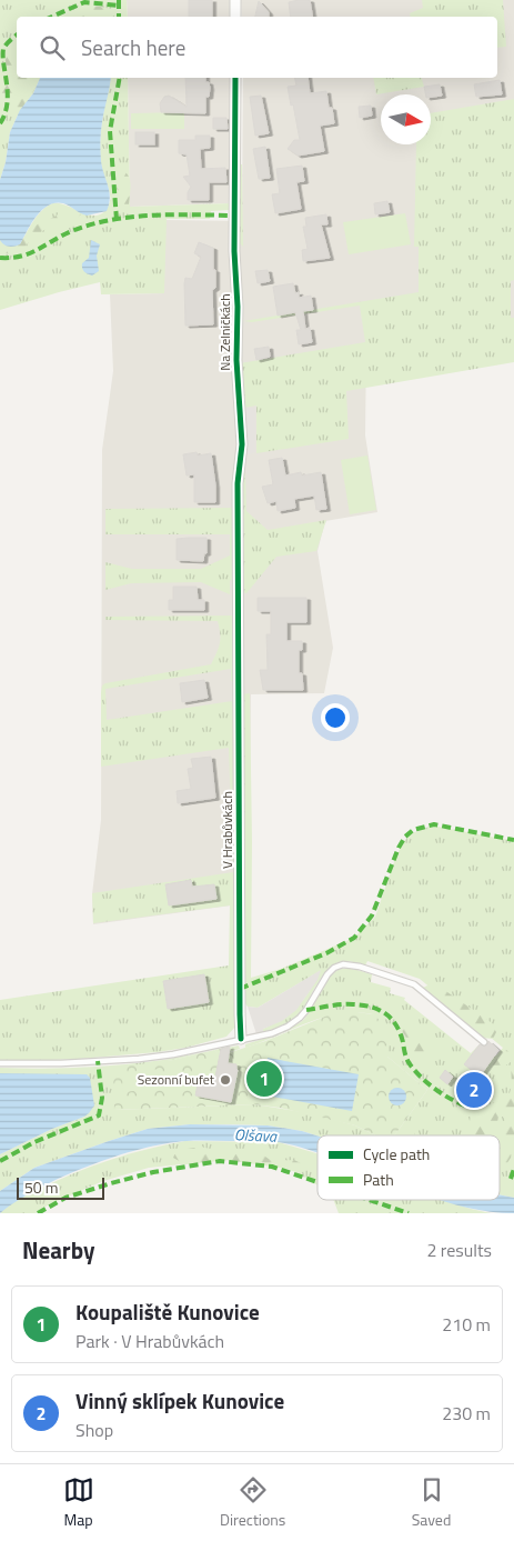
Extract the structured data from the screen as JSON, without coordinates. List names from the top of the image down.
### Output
{
  "streets": {
    "street": ["Na Zelničkách", "V Hrabůvkách"]
  },
  "crossings": [
    ["Na Zelničkách", "V Hrabůvkách"]
  ],
  "water": ["Olšava"],
  "places": ["Sezonní bufet"],
  "legend": ["Cycle path", "Path"],
  "scale_bar": "50 m",
  "north": "right",
  "page": {
    "search": "Search here",
    "pins": ["1", "2"],
    "scale": "50 m",
    "heading": ["Nearby", "2 results"],
    "list": [
      {
        "mark": "1",
        "name": "Koupaliště Kunovice",
        "note": "Park · V Hrabůvkách",
        "value": "210 m"
      },
      {
        "mark": "2",
        "name": "Vinný sklípek Kunovice",
        "note": "Shop",
        "value": "230 m"
      }
    ],
    "nav": ["Map", "Directions", "Saved"]
  }
}
